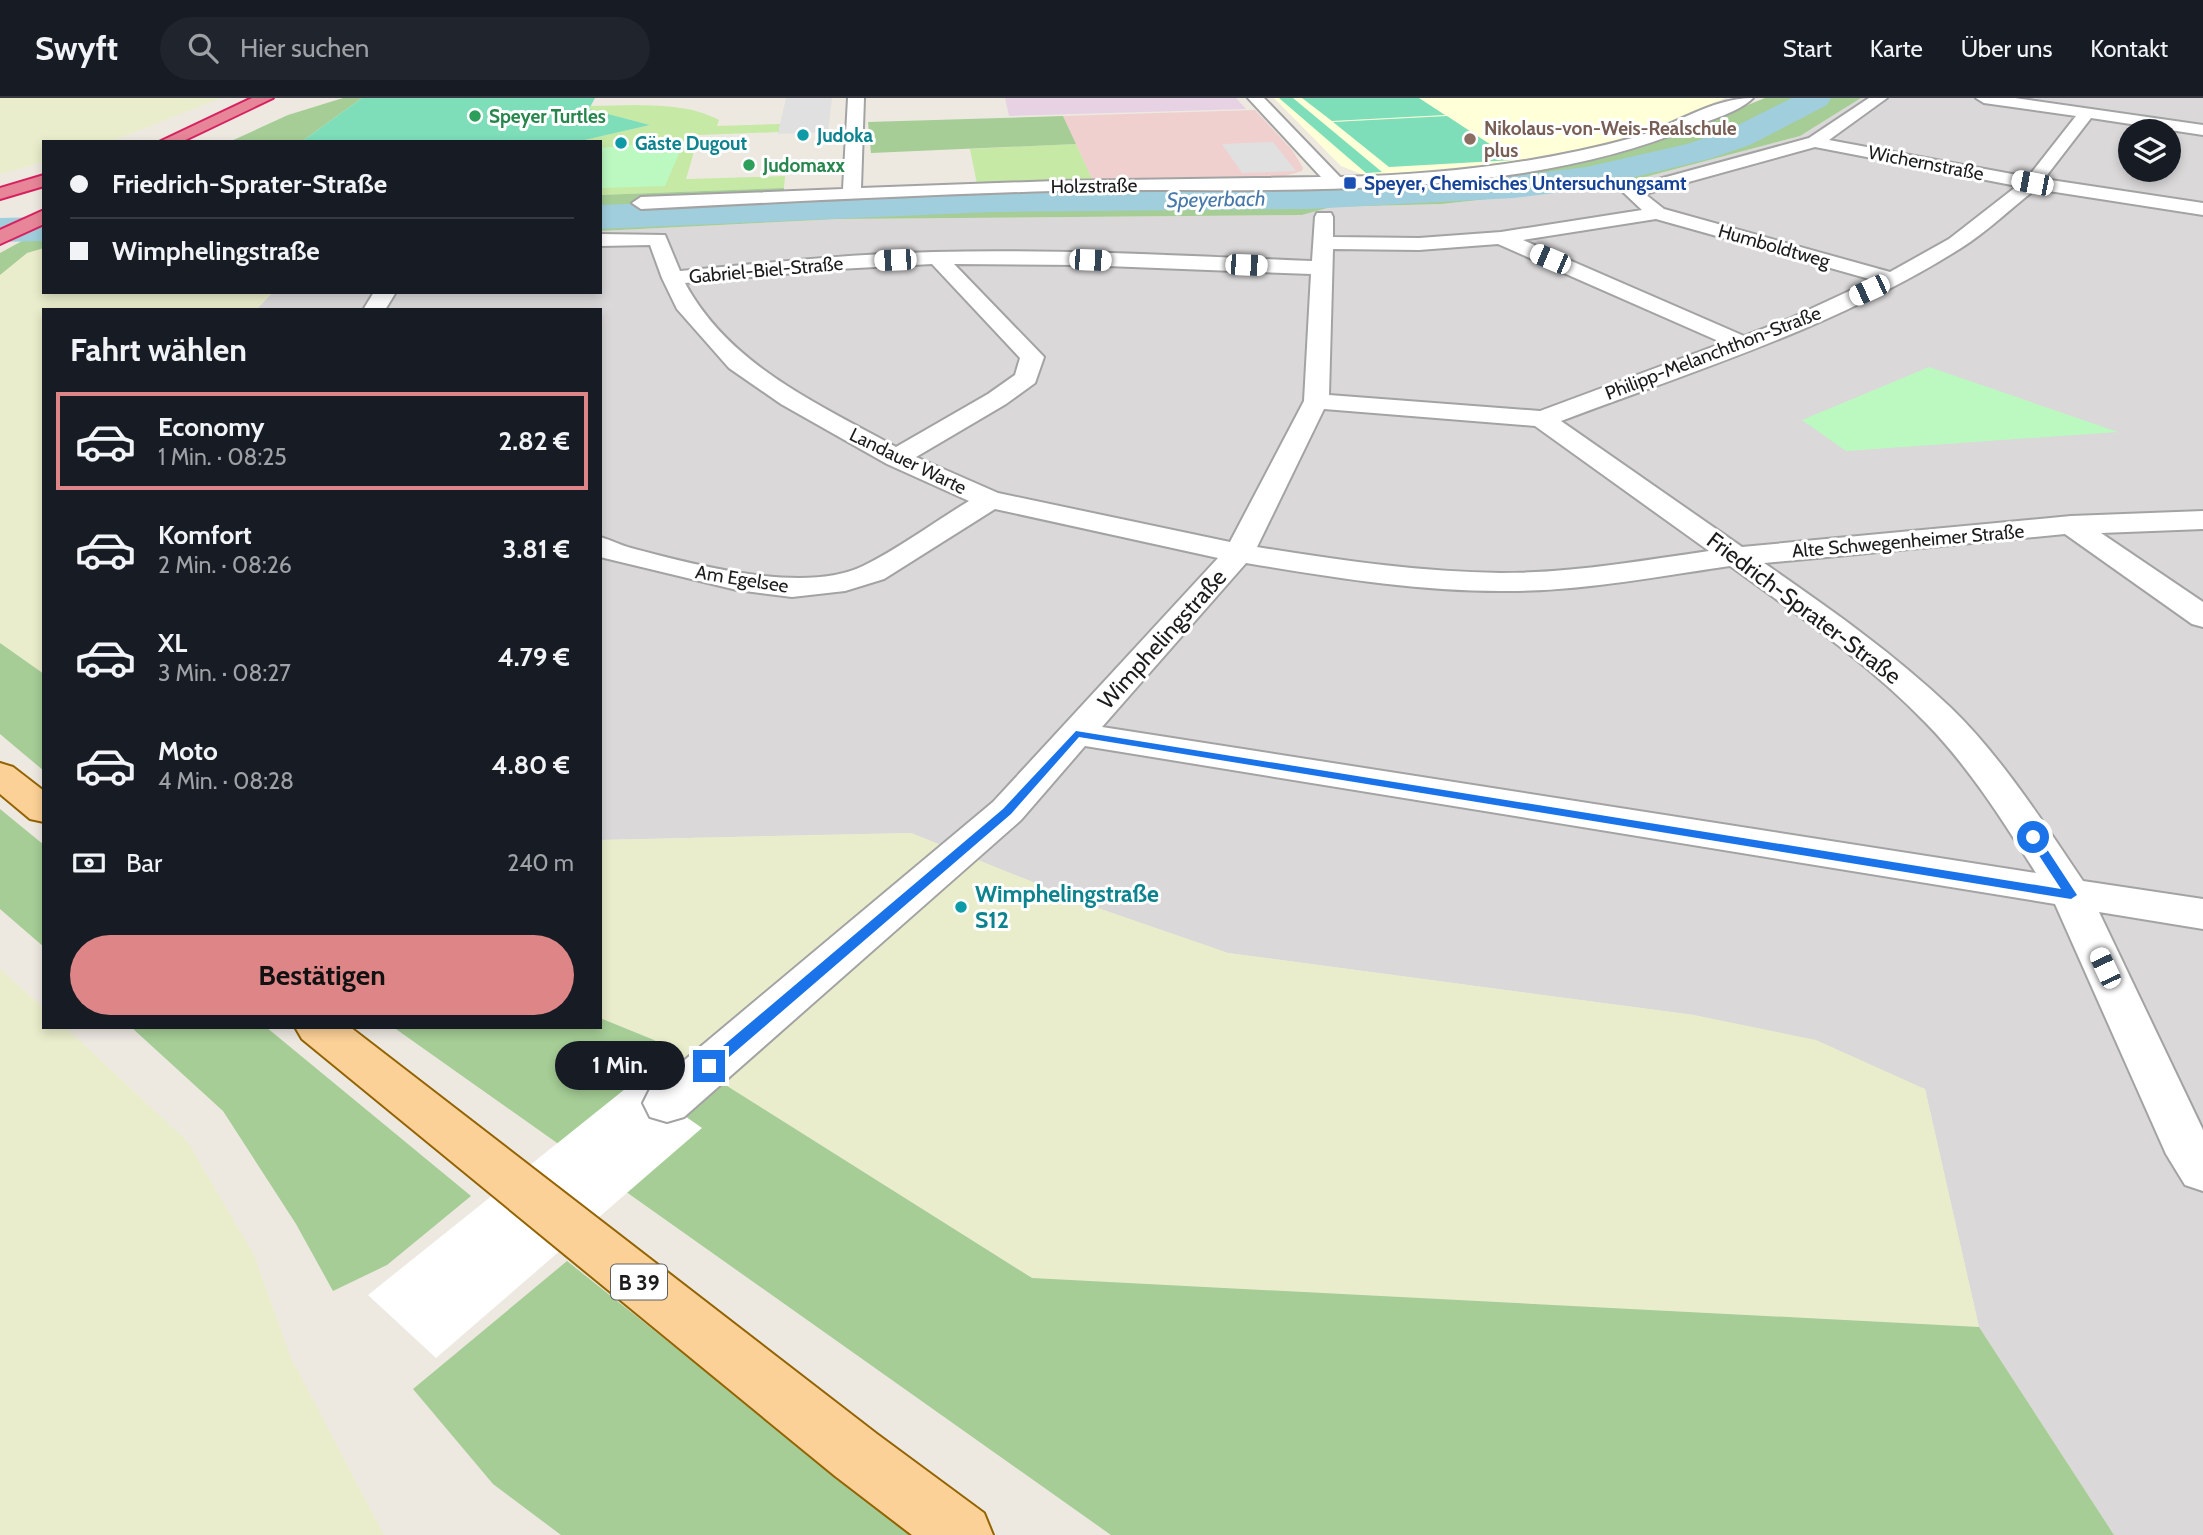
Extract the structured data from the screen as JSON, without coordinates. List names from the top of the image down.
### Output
{
  "streets": {
    "main road": ["B 39"],
    "street": [
      "Wichernstraße",
      "Holzstraße",
      "Humboldtweg",
      "Gabriel-Biel-Straße",
      "Philipp-Melanchthon-Straße",
      "Landauer Warte",
      "Alte Schwegenheimer Straße",
      "Am Egelsee",
      "Friedrich-Sprater-Straße",
      "Wimphelingstraße"
    ]
  },
  "crossings": [
    ["Wichernstraße", "Philipp-Melanchthon-Straße"],
    ["Humboldtweg", "Gabriel-Biel-Straße"],
    ["Humboldtweg", "Philipp-Melanchthon-Straße"],
    ["Gabriel-Biel-Straße", "Landauer Warte"],
    ["Gabriel-Biel-Straße", "Wimphelingstraße"],
    ["Philipp-Melanchthon-Straße", "Friedrich-Sprater-Straße"],
    ["Philipp-Melanchthon-Straße", "Wimphelingstraße"],
    ["Landauer Warte", "Alte Schwegenheimer Straße"],
    ["Landauer Warte", "Am Egelsee"],
    ["Landauer Warte", "Wimphelingstraße"],
    ["Alte Schwegenheimer Straße", "Friedrich-Sprater-Straße"],
    ["Alte Schwegenheimer Straße", "Wimphelingstraße"]
  ],
  "water": ["Speyerbach"],
  "places": {
    "other": [
      "Speyer Turtles",
      "Judoka",
      "Nikolaus-von-Weis-Realschule plus",
      "Gäste Dugout",
      "Judomaxx",
      "Wimphelingstraße S12"
    ],
    "transit": ["Speyer, Chemisches Untersuchungsamt"]
  },
  "page": {
    "header": "Swyft",
    "search": "Hier suchen",
    "nav": [
      "Start",
      "Karte",
      "Über uns",
      "Kontakt"
    ],
    "banner": ["Friedrich-Sprater-Straße", "Wimphelingstraße"],
    "heading": "Fahrt wählen",
    "list": [
      {
        "name": "Economy",
        "note": "1 Min. · 08:25",
        "value": "2.82 €"
      },
      {
        "name": "Komfort",
        "note": "2 Min. · 08:26",
        "value": "3.81 €"
      },
      {
        "name": "XL",
        "note": "3 Min. · 08:27",
        "value": "4.79 €"
      },
      {
        "name": "Moto",
        "note": "4 Min. · 08:28",
        "value": "4.80 €"
      }
    ],
    "pay": ["Bar", "240 m"],
    "buttons": "Bestätigen",
    "bubble": "1 Min."
  }
}
